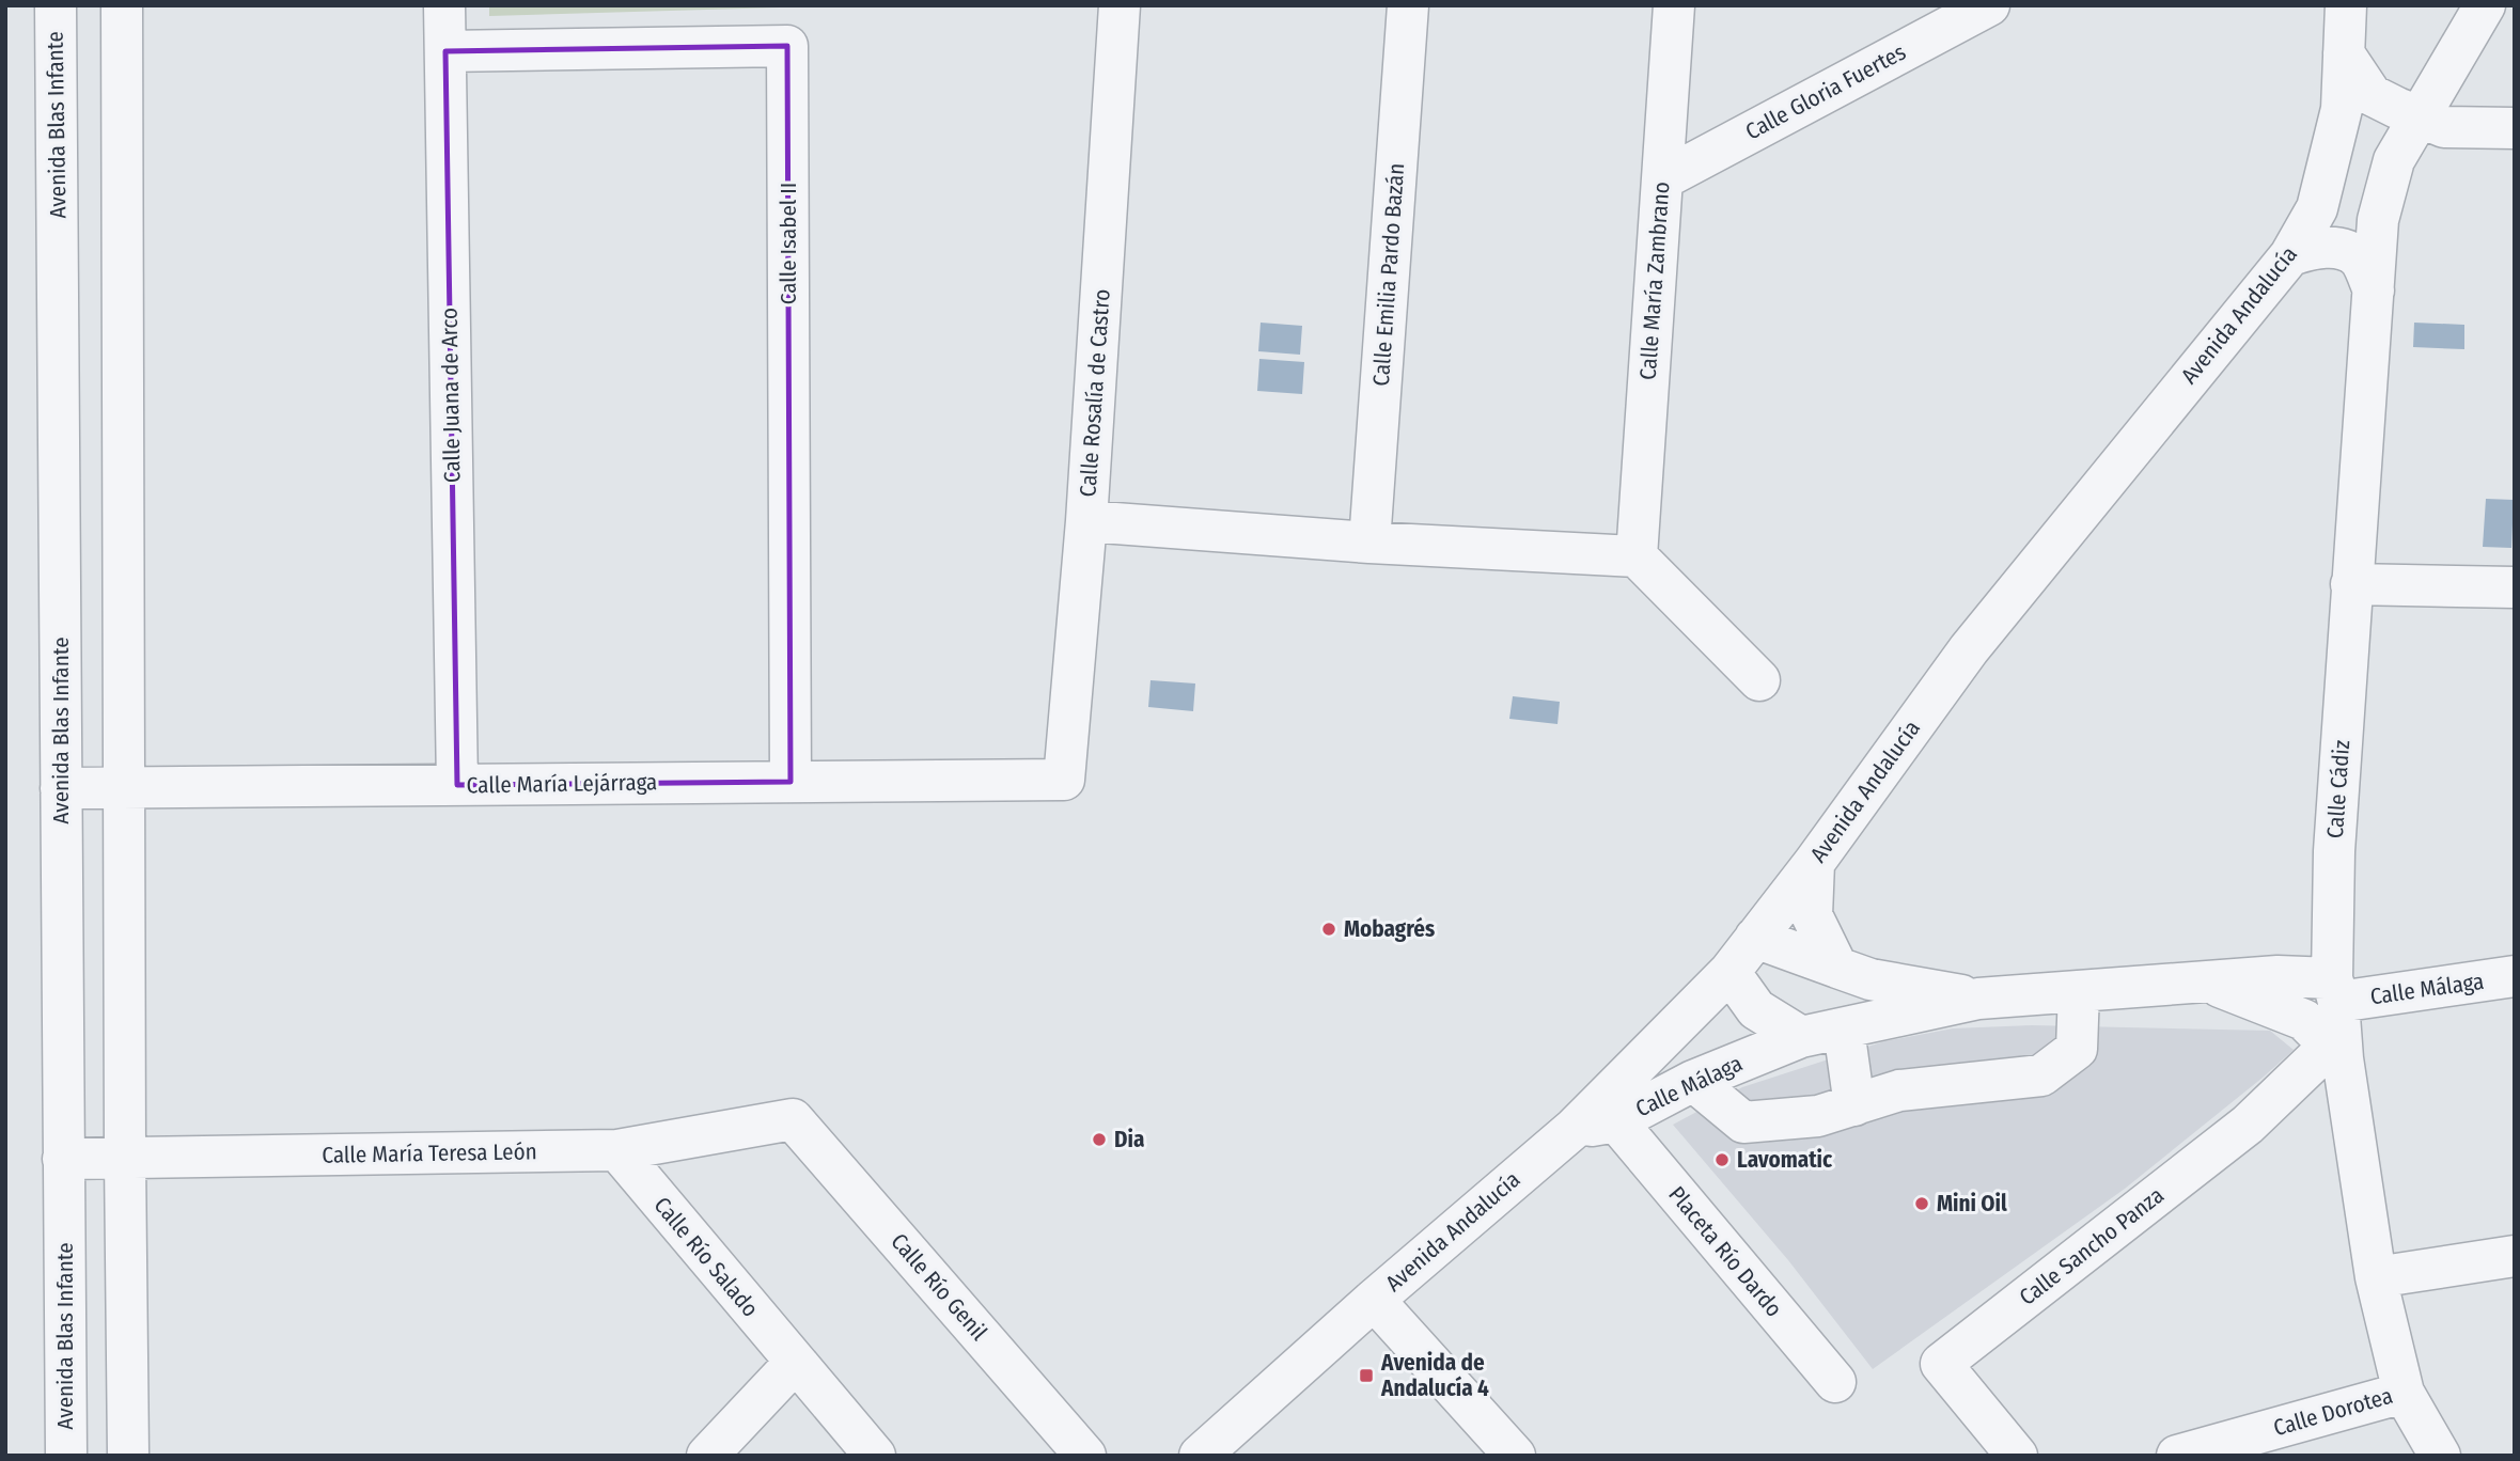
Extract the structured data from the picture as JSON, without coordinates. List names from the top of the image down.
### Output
{
  "streets": {
    "street": [
      "Calle Gloria Fuertes",
      "Avenida Blas Infante",
      "Calle Isabel II",
      "Calle Emilia Pardo Bazán",
      "Calle María Zambrano",
      "Avenida Andalucía",
      "Calle Rosalía de Castro",
      "Calle Juana de Arco",
      "Calle María Lejárraga",
      "Calle Cádiz",
      "Calle Málaga",
      "Calle María Teresa León",
      "Calle Sancho Panza",
      "Placeta Río Dardo",
      "Calle Río Salado",
      "Calle Río Genil",
      "Calle Dorotea"
    ]
  },
  "crossings": [
    ["Calle Gloria Fuertes", "Calle María Zambrano"],
    ["Avenida Blas Infante", "Calle María Lejárraga"],
    ["Avenida Blas Infante", "Calle María Teresa León"],
    ["Calle Isabel II", "Calle Juana de Arco"],
    ["Calle Isabel II", "Calle María Lejárraga"],
    ["Avenida Andalucía", "Calle Málaga"],
    ["Calle Rosalía de Castro", "Calle María Lejárraga"],
    ["Calle Juana de Arco", "Calle María Lejárraga"],
    ["Calle Cádiz", "Calle Málaga"],
    ["Calle Cádiz", "Calle Sancho Panza"],
    ["Calle Cádiz", "Calle Dorotea"],
    ["Calle Málaga", "Calle Sancho Panza"],
    ["Calle Málaga", "Placeta Río Dardo"],
    ["Calle María Teresa León", "Calle Río Salado"],
    ["Calle María Teresa León", "Calle Río Genil"]
  ],
  "places": {
    "other": [
      "Mobagrés",
      "Dia",
      "Lavomatic",
      "Mini Oil"
    ],
    "transit": ["Avenida de Andalucía 4"]
  }
}
